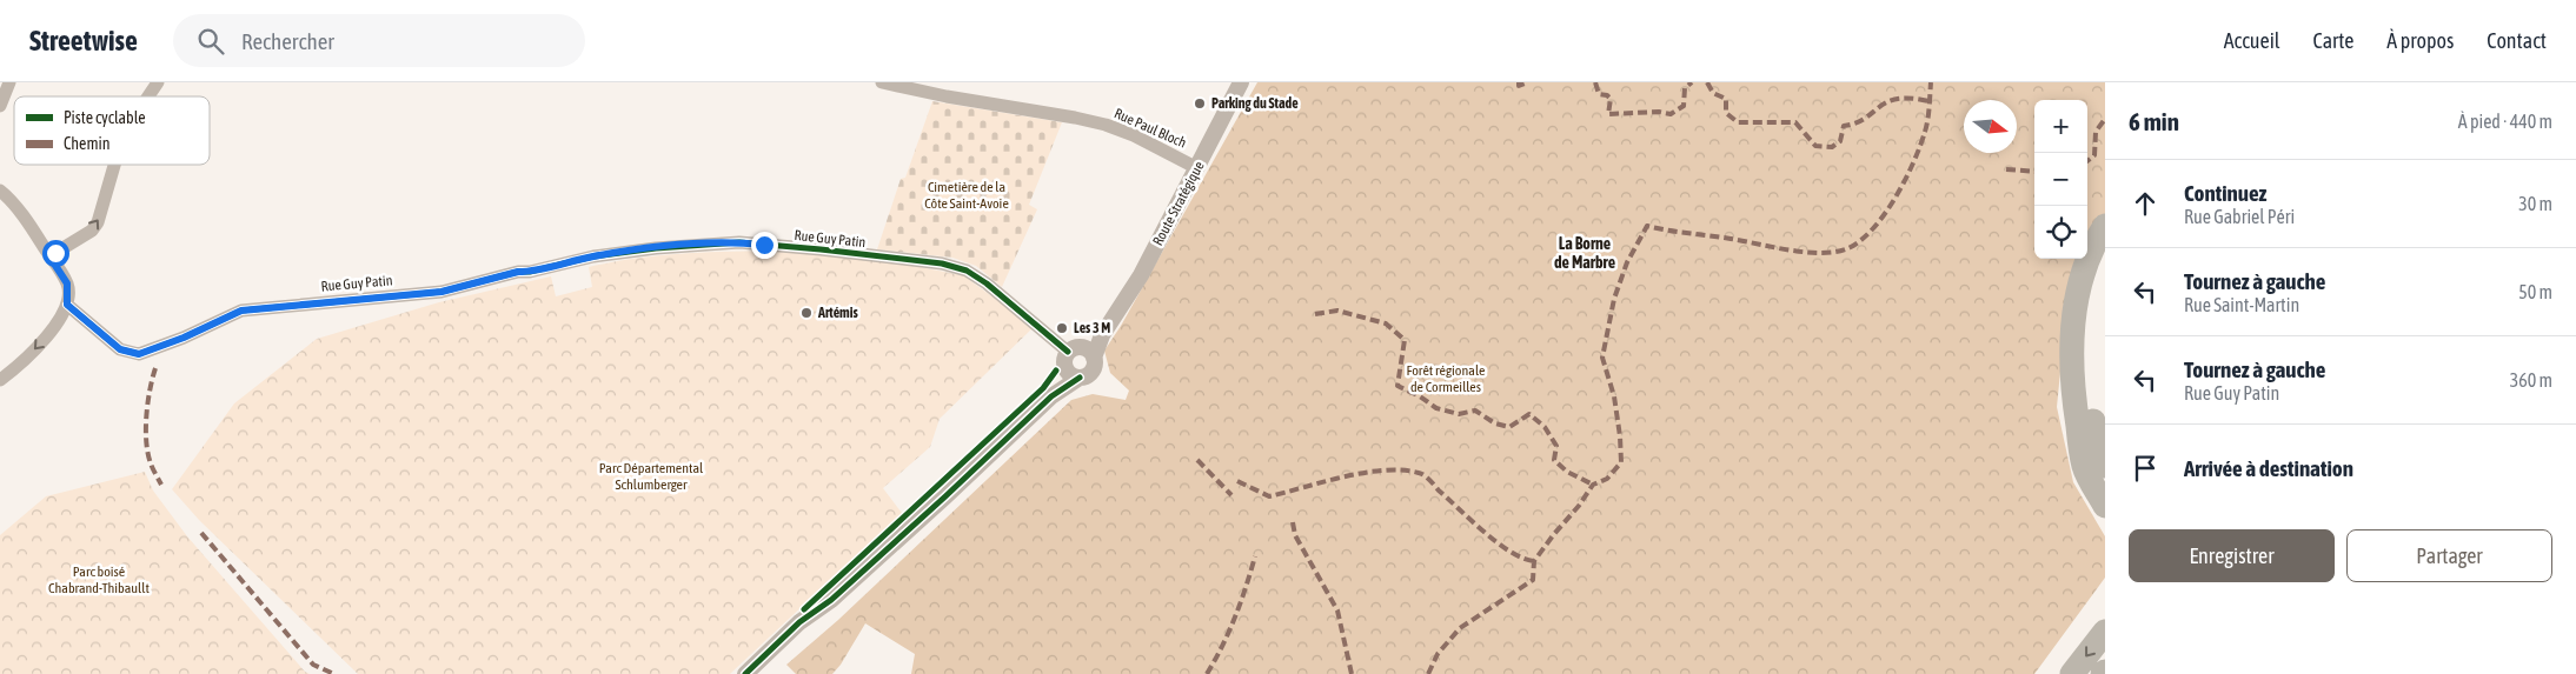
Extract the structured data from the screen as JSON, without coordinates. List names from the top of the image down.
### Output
{
  "streets": {
    "street": ["Rue Paul Bloch", "Route Stratégique", "Rue Guy Patin"]
  },
  "crossings": [
    ["Rue Paul Bloch", "Route Stratégique"],
    ["Route Stratégique", "Rue Guy Patin"]
  ],
  "districts": ["La Borne de Marbre"],
  "parks": [
    "Cimetière de la Côte Saint-Avoie",
    "Forêt régionale de Cormeilles",
    "Parc Départemental Schlumberger",
    "Parc boisé Chabrand-Thibaullt"
  ],
  "places": ["Parking du Stade", "Artémis", "Les 3 M"],
  "legend": ["Piste cyclable", "Chemin"],
  "north": "right",
  "page": {
    "header": "Streetwise",
    "search": "Rechercher",
    "nav": [
      "Accueil",
      "Carte",
      "À propos",
      "Contact"
    ],
    "heading": ["6 min", "À pied · 440 m"],
    "map_buttons": ["+", "−"],
    "list": [
      ["Continuez", "Rue Gabriel Péri", "30 m"],
      ["Tournez à gauche", "Rue Saint-Martin", "50 m"],
      ["Tournez à gauche", "Rue Guy Patin", "360 m"],
      "Arrivée à destination"
    ],
    "buttons": ["Enregistrer", "Partager"]
  }
}
